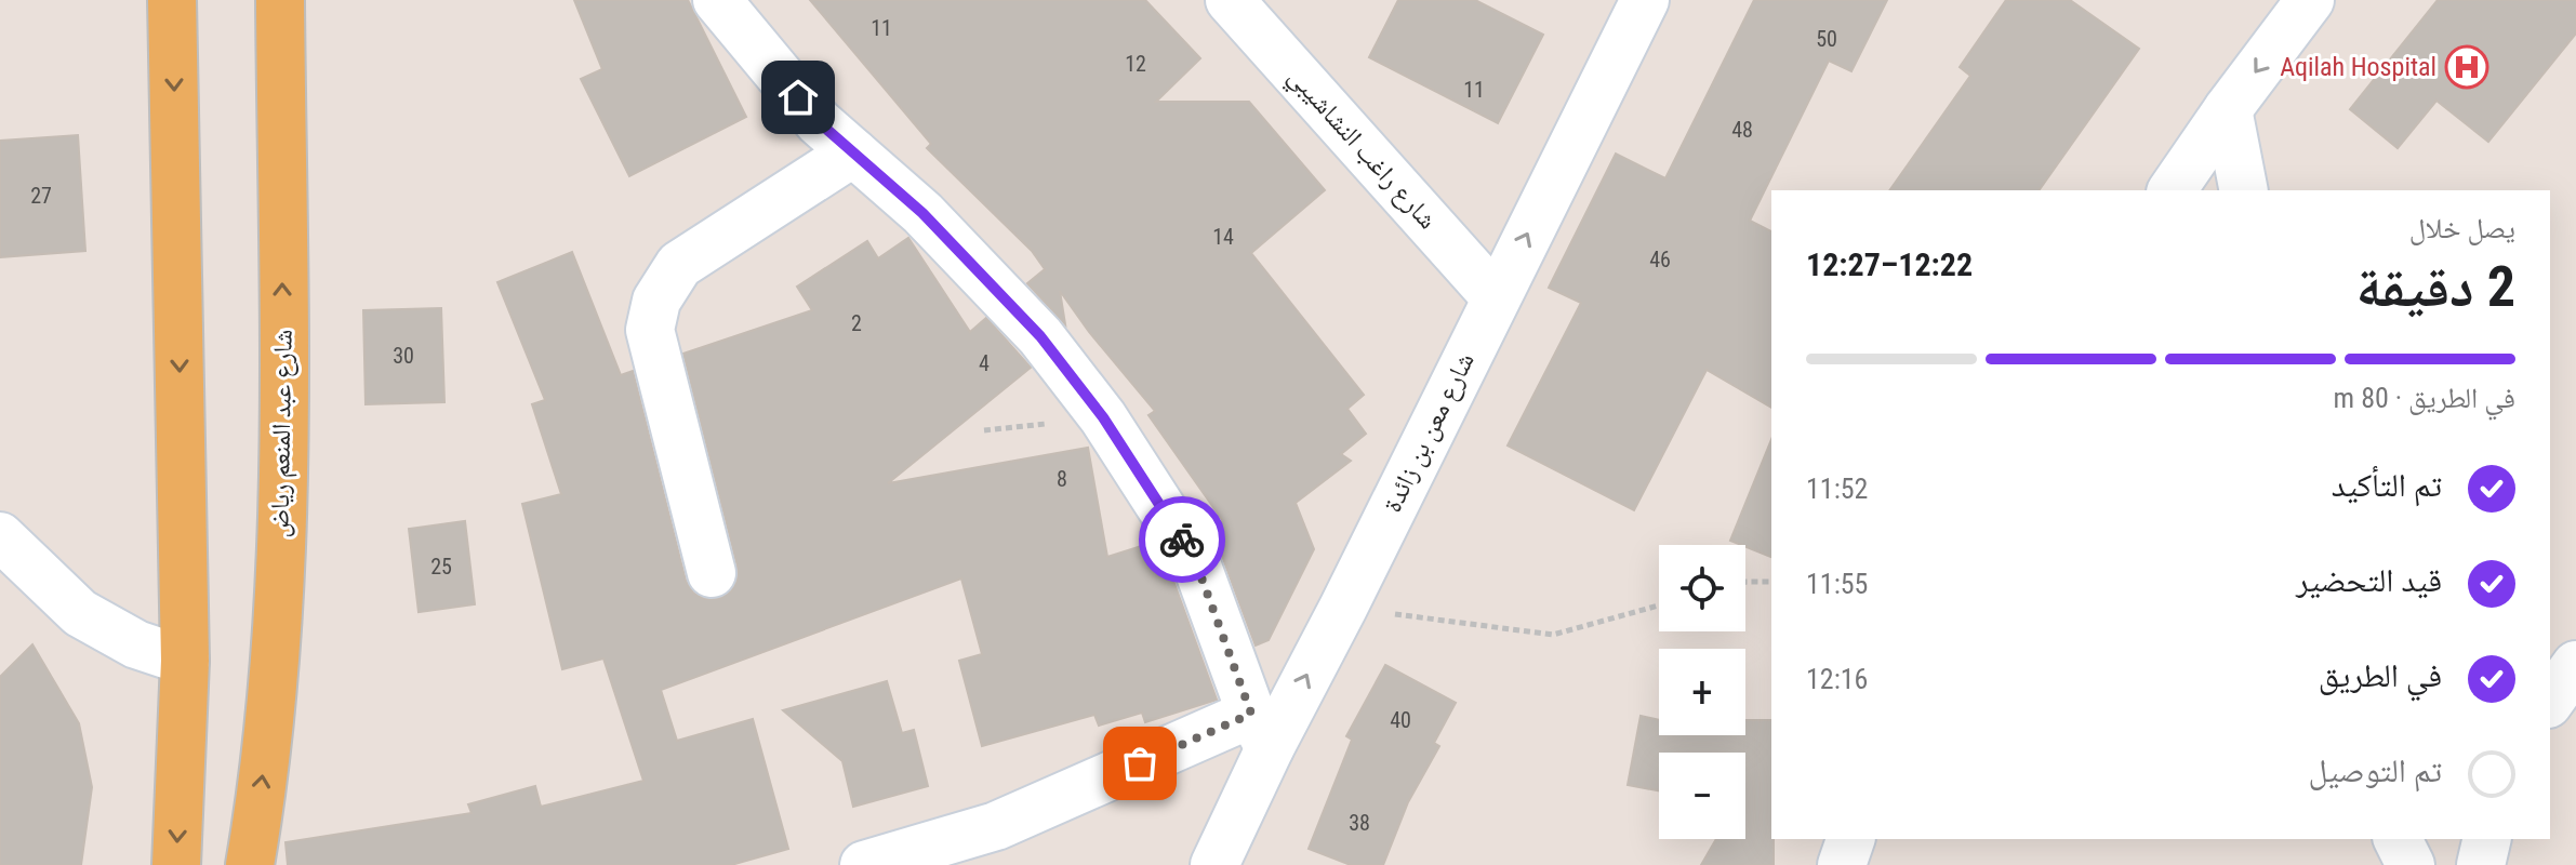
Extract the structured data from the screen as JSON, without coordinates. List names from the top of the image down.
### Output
{
  "streets": {
    "main road": ["شارع عبد المنعم رياض"],
    "street": ["شارع راغب النشاشيبي", "شارع معن بن زائدة"]
  },
  "crossings": [
    ["شارع راغب النشاشيبي", "شارع معن بن زائدة"]
  ],
  "one_way": ["شارع معن بن زائدة"],
  "places": {
    "hospital": ["Aqilah Hospital"]
  },
  "house_numbers": [
    "11",
    "50",
    "12",
    "11",
    "48",
    "27",
    "14",
    "46",
    "2",
    "30",
    "4",
    "8",
    "25",
    "40",
    "38"
  ],
  "page": {
    "heading": ["2 دقيقة", "يصل خلال", "12:22–12:27"],
    "bar": "في الطريق · 80 m",
    "list": [
      ["تم التأكيد", "11:52"],
      ["قيد التحضير", "11:55"],
      ["في الطريق", "12:16"],
      "تم التوصيل"
    ],
    "map_buttons": ["+", "−"]
  }
}
